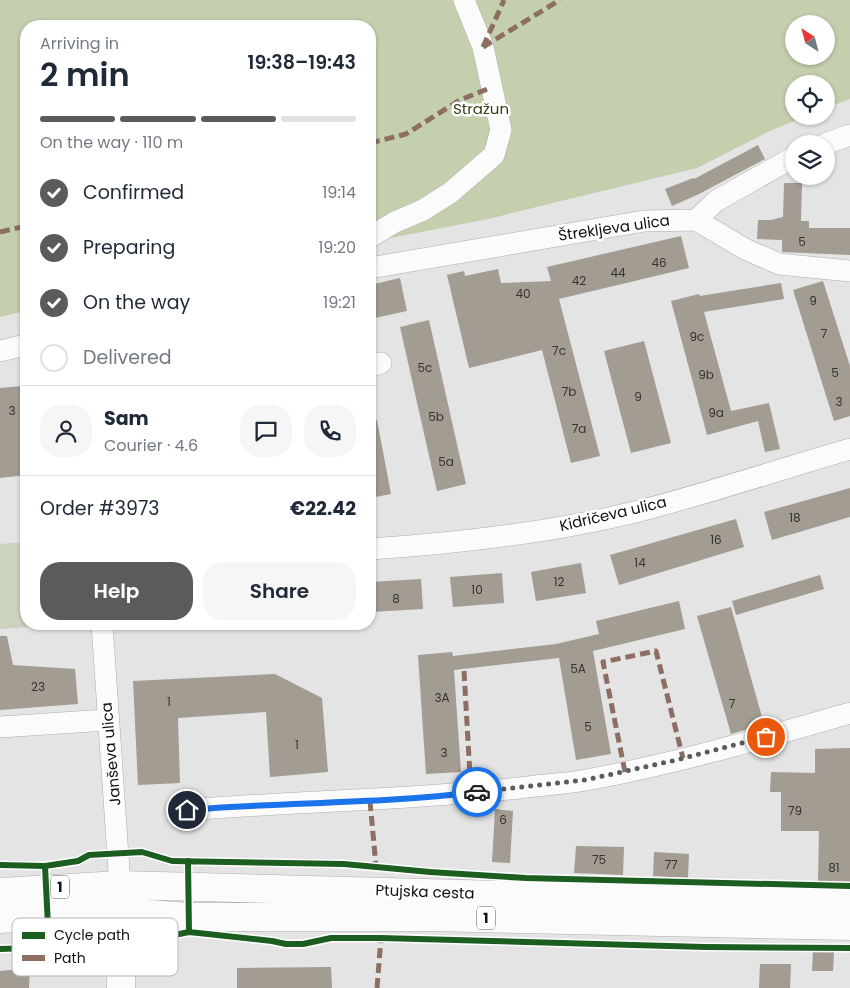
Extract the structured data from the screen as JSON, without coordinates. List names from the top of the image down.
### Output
{
  "streets": {
    "main road": ["1", "Ptujska cesta"],
    "street": ["Štrekljeva ulica", "Kidričeva ulica", "Janševa ulica"]
  },
  "crossings": [
    ["Janševa ulica", "Ptujska cesta"]
  ],
  "parks": ["Stražun"],
  "house_numbers": [
    "5",
    "46",
    "44",
    "42",
    "40",
    "9",
    "7",
    "9c",
    "7c",
    "5c",
    "5",
    "9b",
    "7b",
    "9",
    "3",
    "3",
    "9a",
    "5b",
    "7a",
    "5a",
    "18",
    "16",
    "14",
    "12",
    "10",
    "8",
    "5A",
    "23",
    "3A",
    "1",
    "7",
    "5",
    "1",
    "3",
    "79",
    "6",
    "75",
    "77",
    "81"
  ],
  "legend": ["Cycle path", "Path"],
  "north": "top left",
  "page": {
    "heading": ["2 min", "Arriving in", "19:38–19:43"],
    "panel": [
      "Sam",
      "Courier · 4.6",
      "Order #3973",
      "€22.42"
    ],
    "bar": "On the way · 110 m",
    "list": [
      ["Confirmed", "19:14"],
      ["Preparing", "19:20"],
      ["On the way", "19:21"],
      "Delivered"
    ],
    "buttons": ["Help", "Share"]
  }
}
